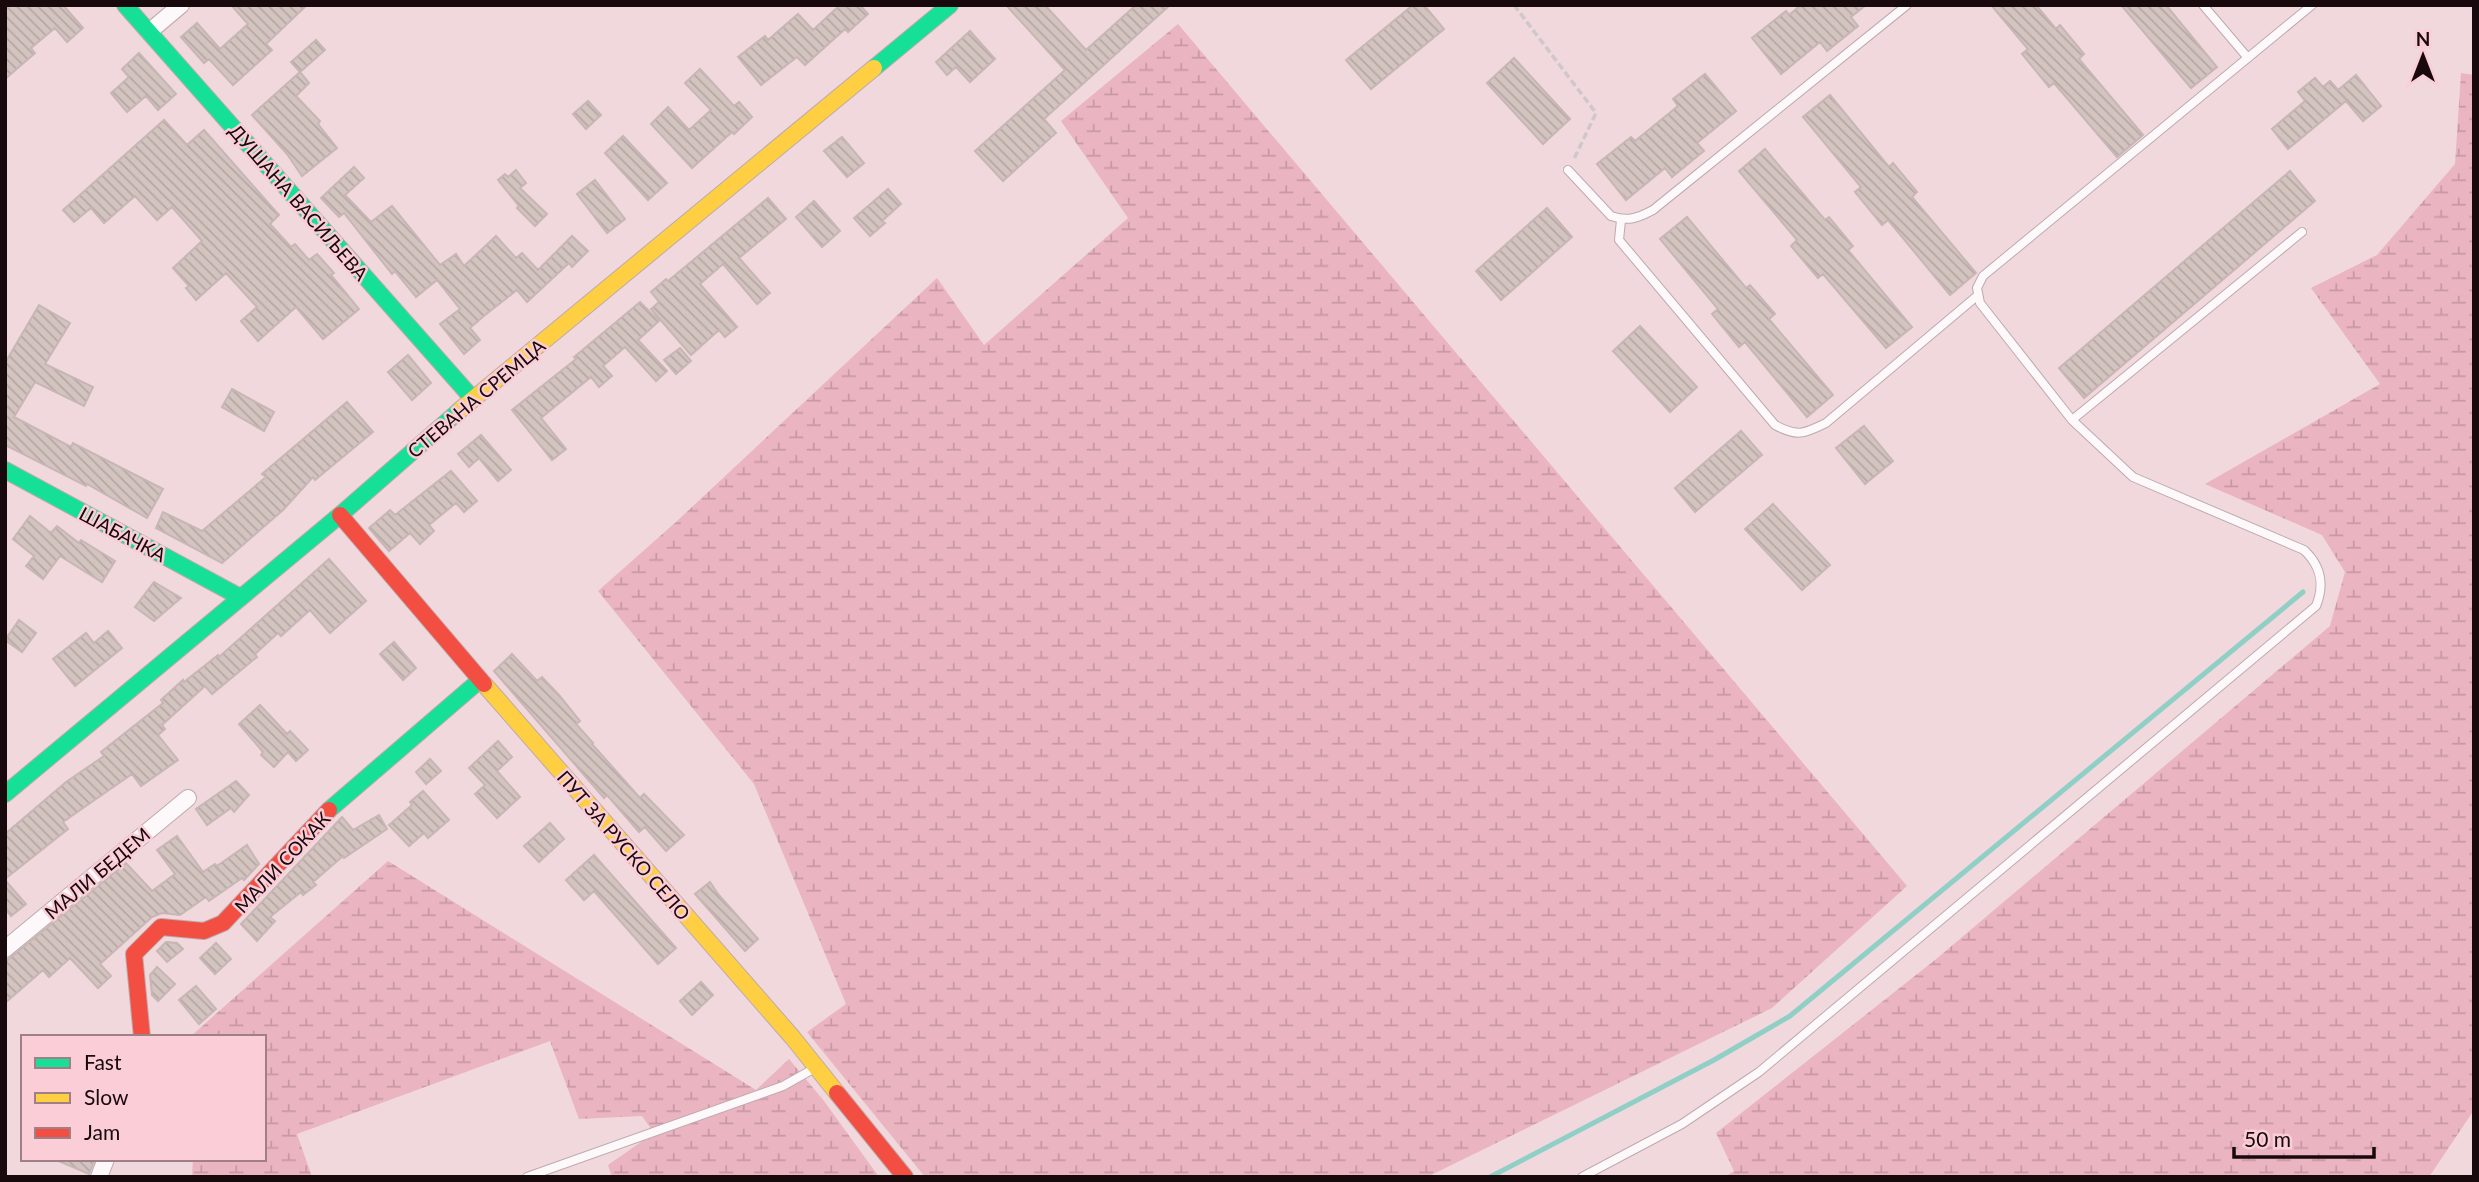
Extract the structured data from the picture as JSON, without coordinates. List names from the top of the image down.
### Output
{
  "streets": {
    "street": [
      "ДУШАНА ВАСИЉЕВА",
      "СТЕВАНА СРЕМЦА",
      "ШАБАЧКА",
      "ПУТ ЗА РУСКО СЕЛО",
      "МАЛИ СОКАК",
      "МАЛИ БЕДЕМ"
    ]
  },
  "crossings": [
    ["ДУШАНА ВАСИЉЕВА", "СТЕВАНА СРЕМЦА"],
    ["СТЕВАНА СРЕМЦА", "ШАБАЧКА"],
    ["СТЕВАНА СРЕМЦА", "ПУТ ЗА РУСКО СЕЛО"],
    ["ПУТ ЗА РУСКО СЕЛО", "МАЛИ СОКАК"]
  ],
  "legend": ["Fast", "Slow", "Jam"],
  "scale_bar": "50 m",
  "north": "top"
}
